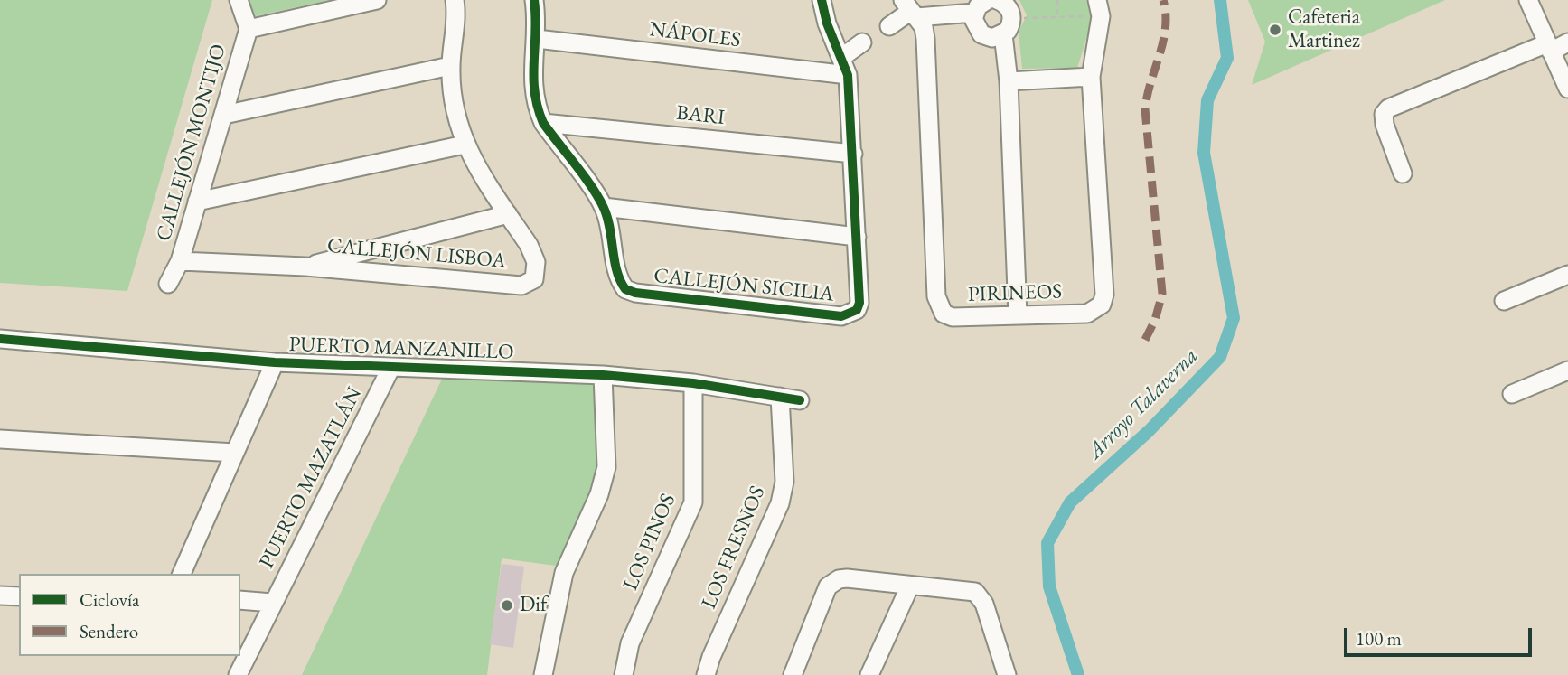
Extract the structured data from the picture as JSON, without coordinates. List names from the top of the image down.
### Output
{
  "streets": {
    "street": [
      "NÁPOLES",
      "BARI",
      "CALLEJÓN MONTIJO",
      "CALLEJÓN LISBOA",
      "CALLEJÓN SICILIA",
      "PIRINEOS",
      "PUERTO MANZANILLO",
      "PUERTO MAZATLÁN",
      "LOS PINOS",
      "LOS FRESNOS"
    ]
  },
  "crossings": [
    ["NÁPOLES", "CALLEJÓN SICILIA"],
    ["BARI", "CALLEJÓN SICILIA"],
    ["CALLEJÓN MONTIJO", "CALLEJÓN LISBOA"],
    ["PUERTO MANZANILLO", "PUERTO MAZATLÁN"],
    ["PUERTO MANZANILLO", "LOS PINOS"],
    ["PUERTO MANZANILLO", "LOS FRESNOS"]
  ],
  "water": ["Arroyo Talaverna"],
  "places": ["Cafeteria Martinez", "Dif"],
  "legend": ["Ciclovía", "Sendero"],
  "scale_bar": "100 m"
}
